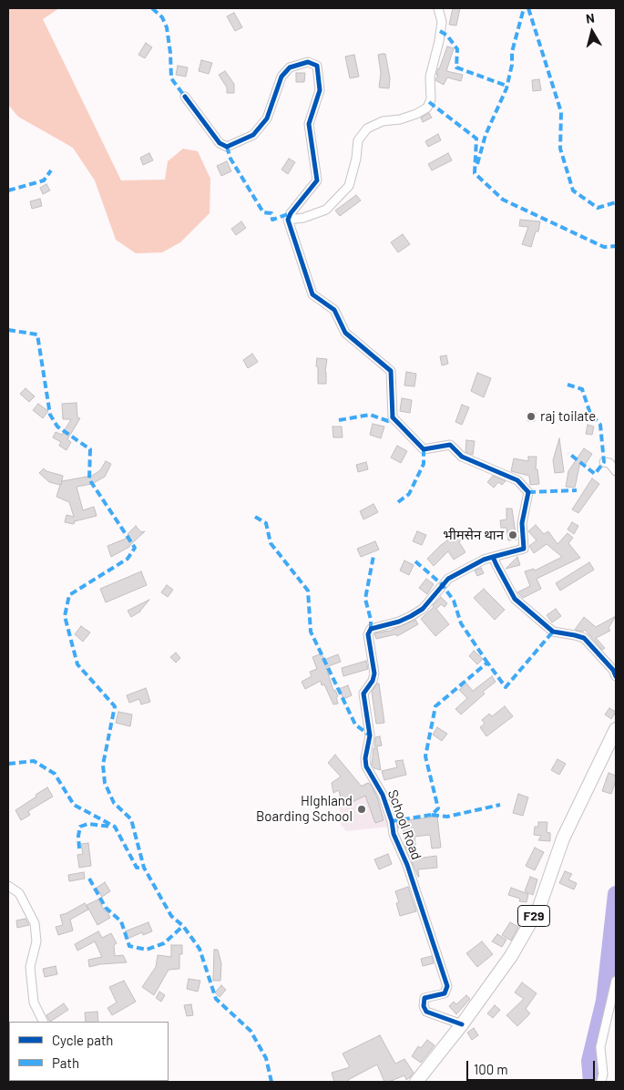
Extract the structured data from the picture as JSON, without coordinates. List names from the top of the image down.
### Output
{
  "streets": {
    "main road": ["F29"],
    "street": ["School Road"]
  },
  "crossings": [
    ["School Road", "F29"]
  ],
  "places": ["raj toilate", "भीमसेन थान", "HIghland Boarding School"],
  "legend": ["Cycle path", "Path"],
  "scale_bar": "100 m",
  "north": "top"
}
